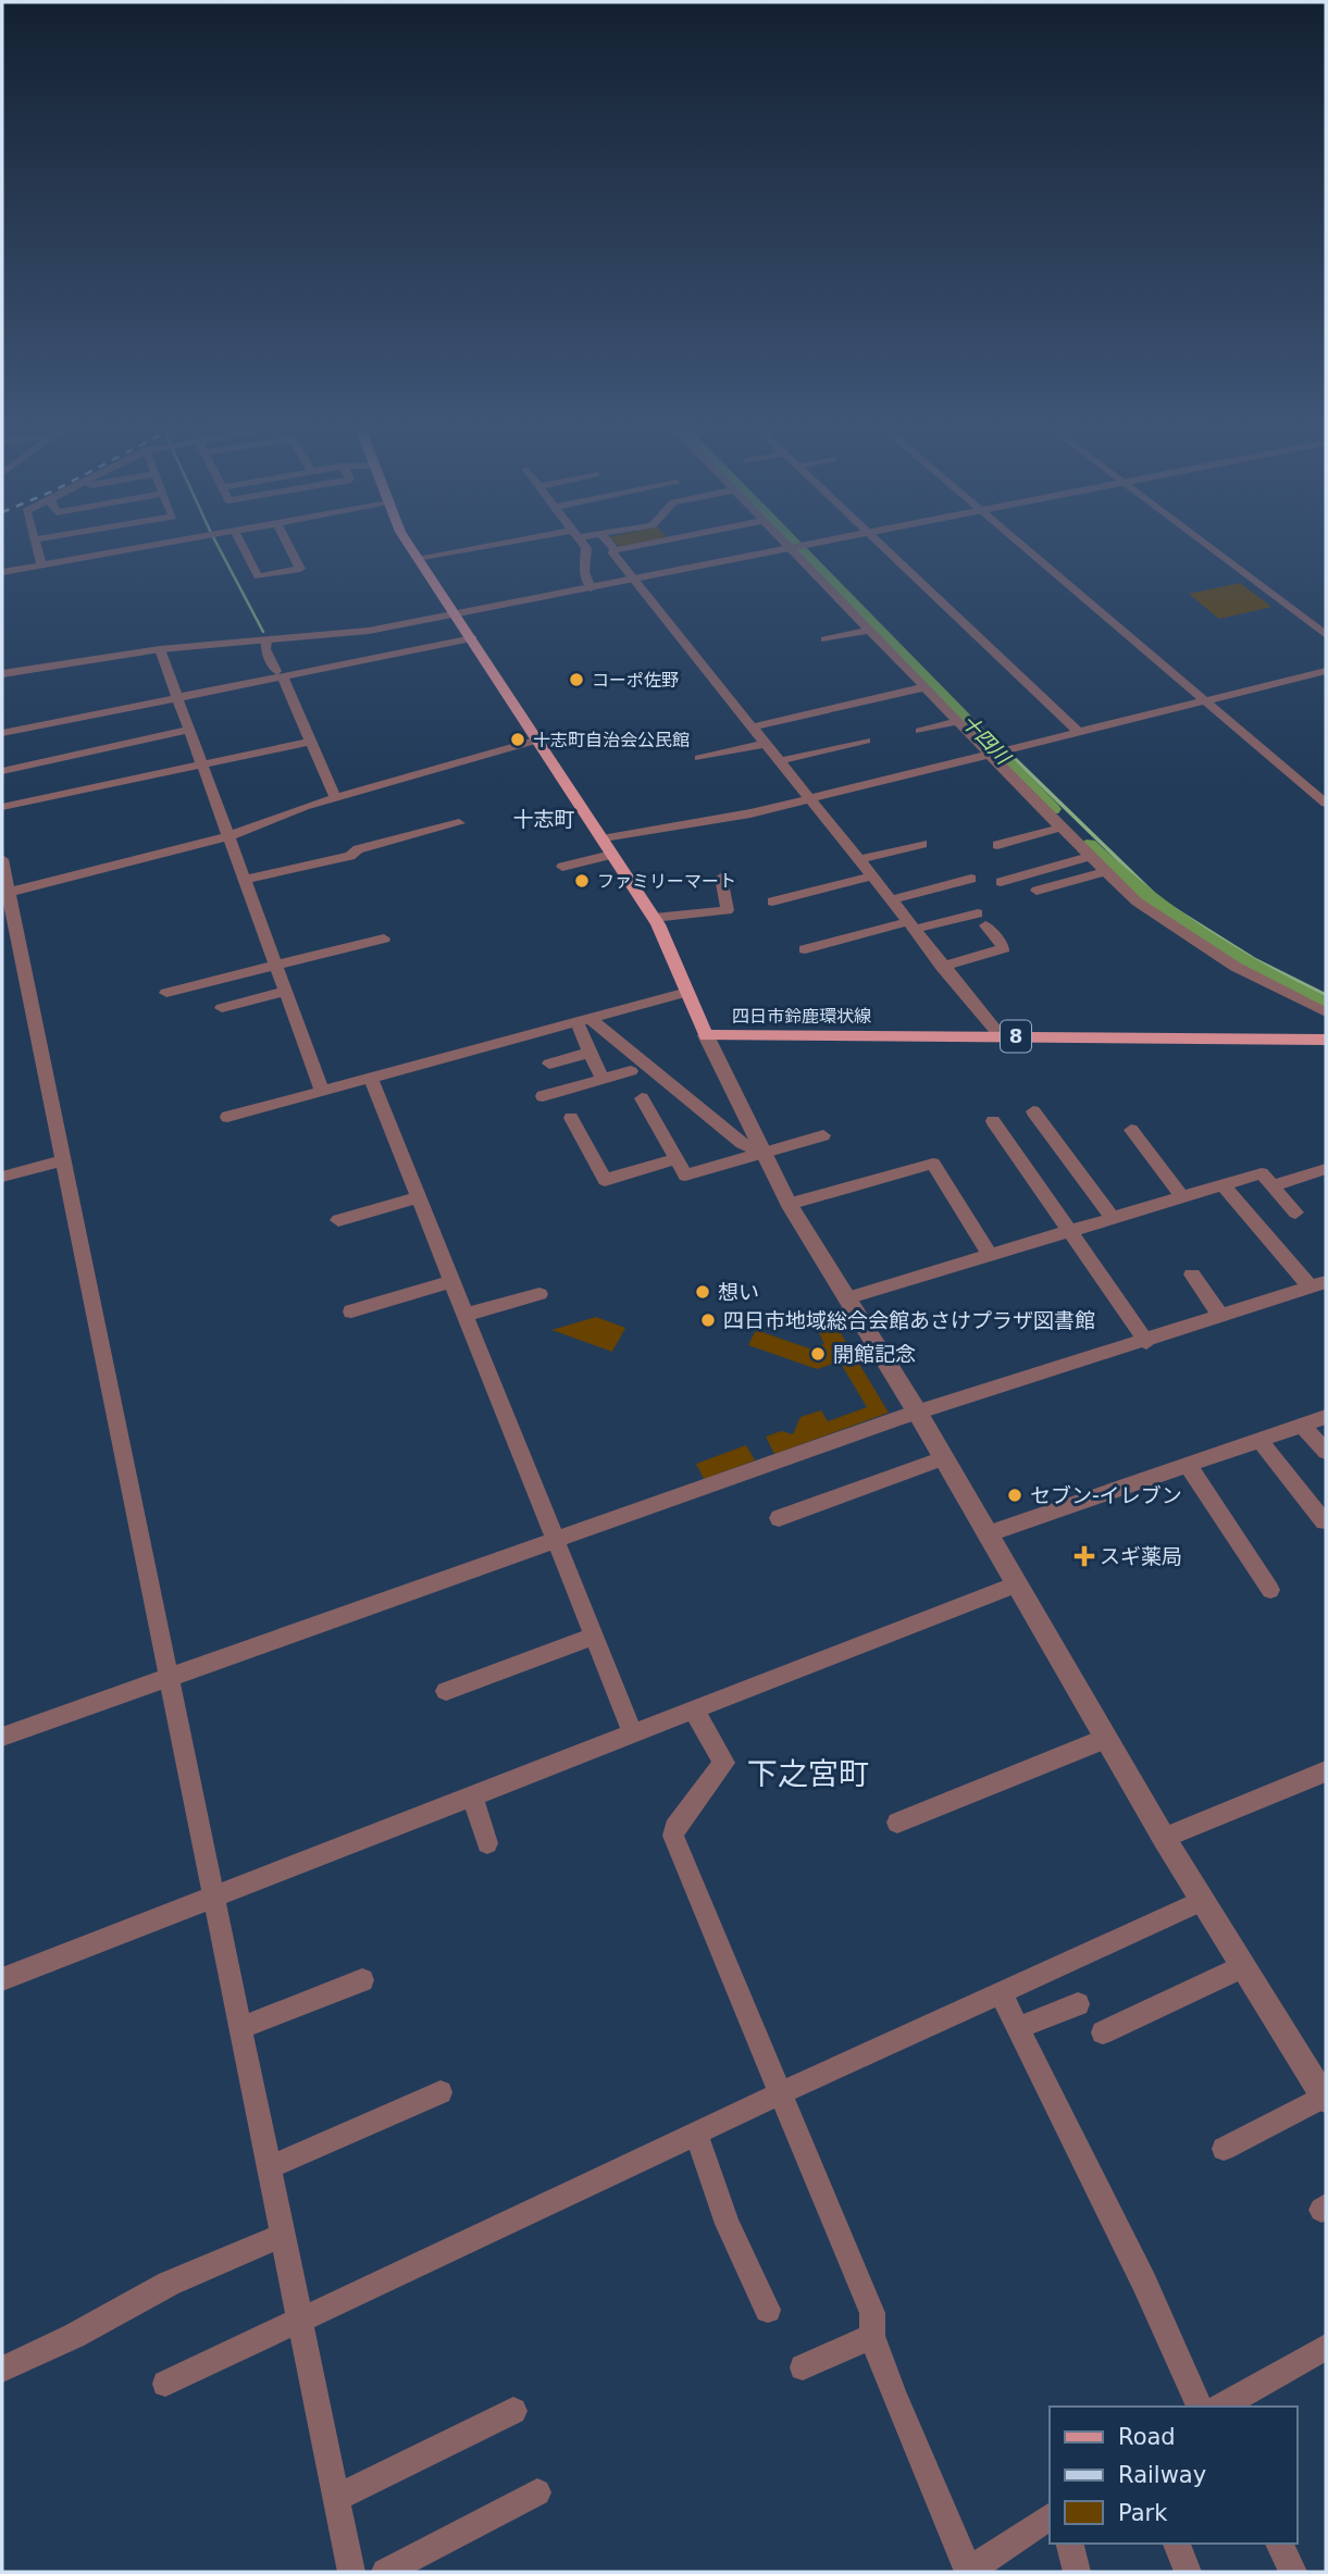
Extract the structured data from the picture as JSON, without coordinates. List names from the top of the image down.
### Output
{
  "streets": {
    "main road": ["四日市鈴鹿環状線", "8"]
  },
  "districts": ["十志町", "下之宮町"],
  "water": ["十四川"],
  "places": {
    "other": [
      "コーポ佐野",
      "十志町自治会公民館",
      "ファミリーマート",
      "想い",
      "四日市地域総合会館あさけプラザ図書館",
      "開館記念",
      "セブン-イレブン"
    ],
    "health": ["スギ薬局"]
  },
  "legend": ["Road", "Railway", "Park"]
}
